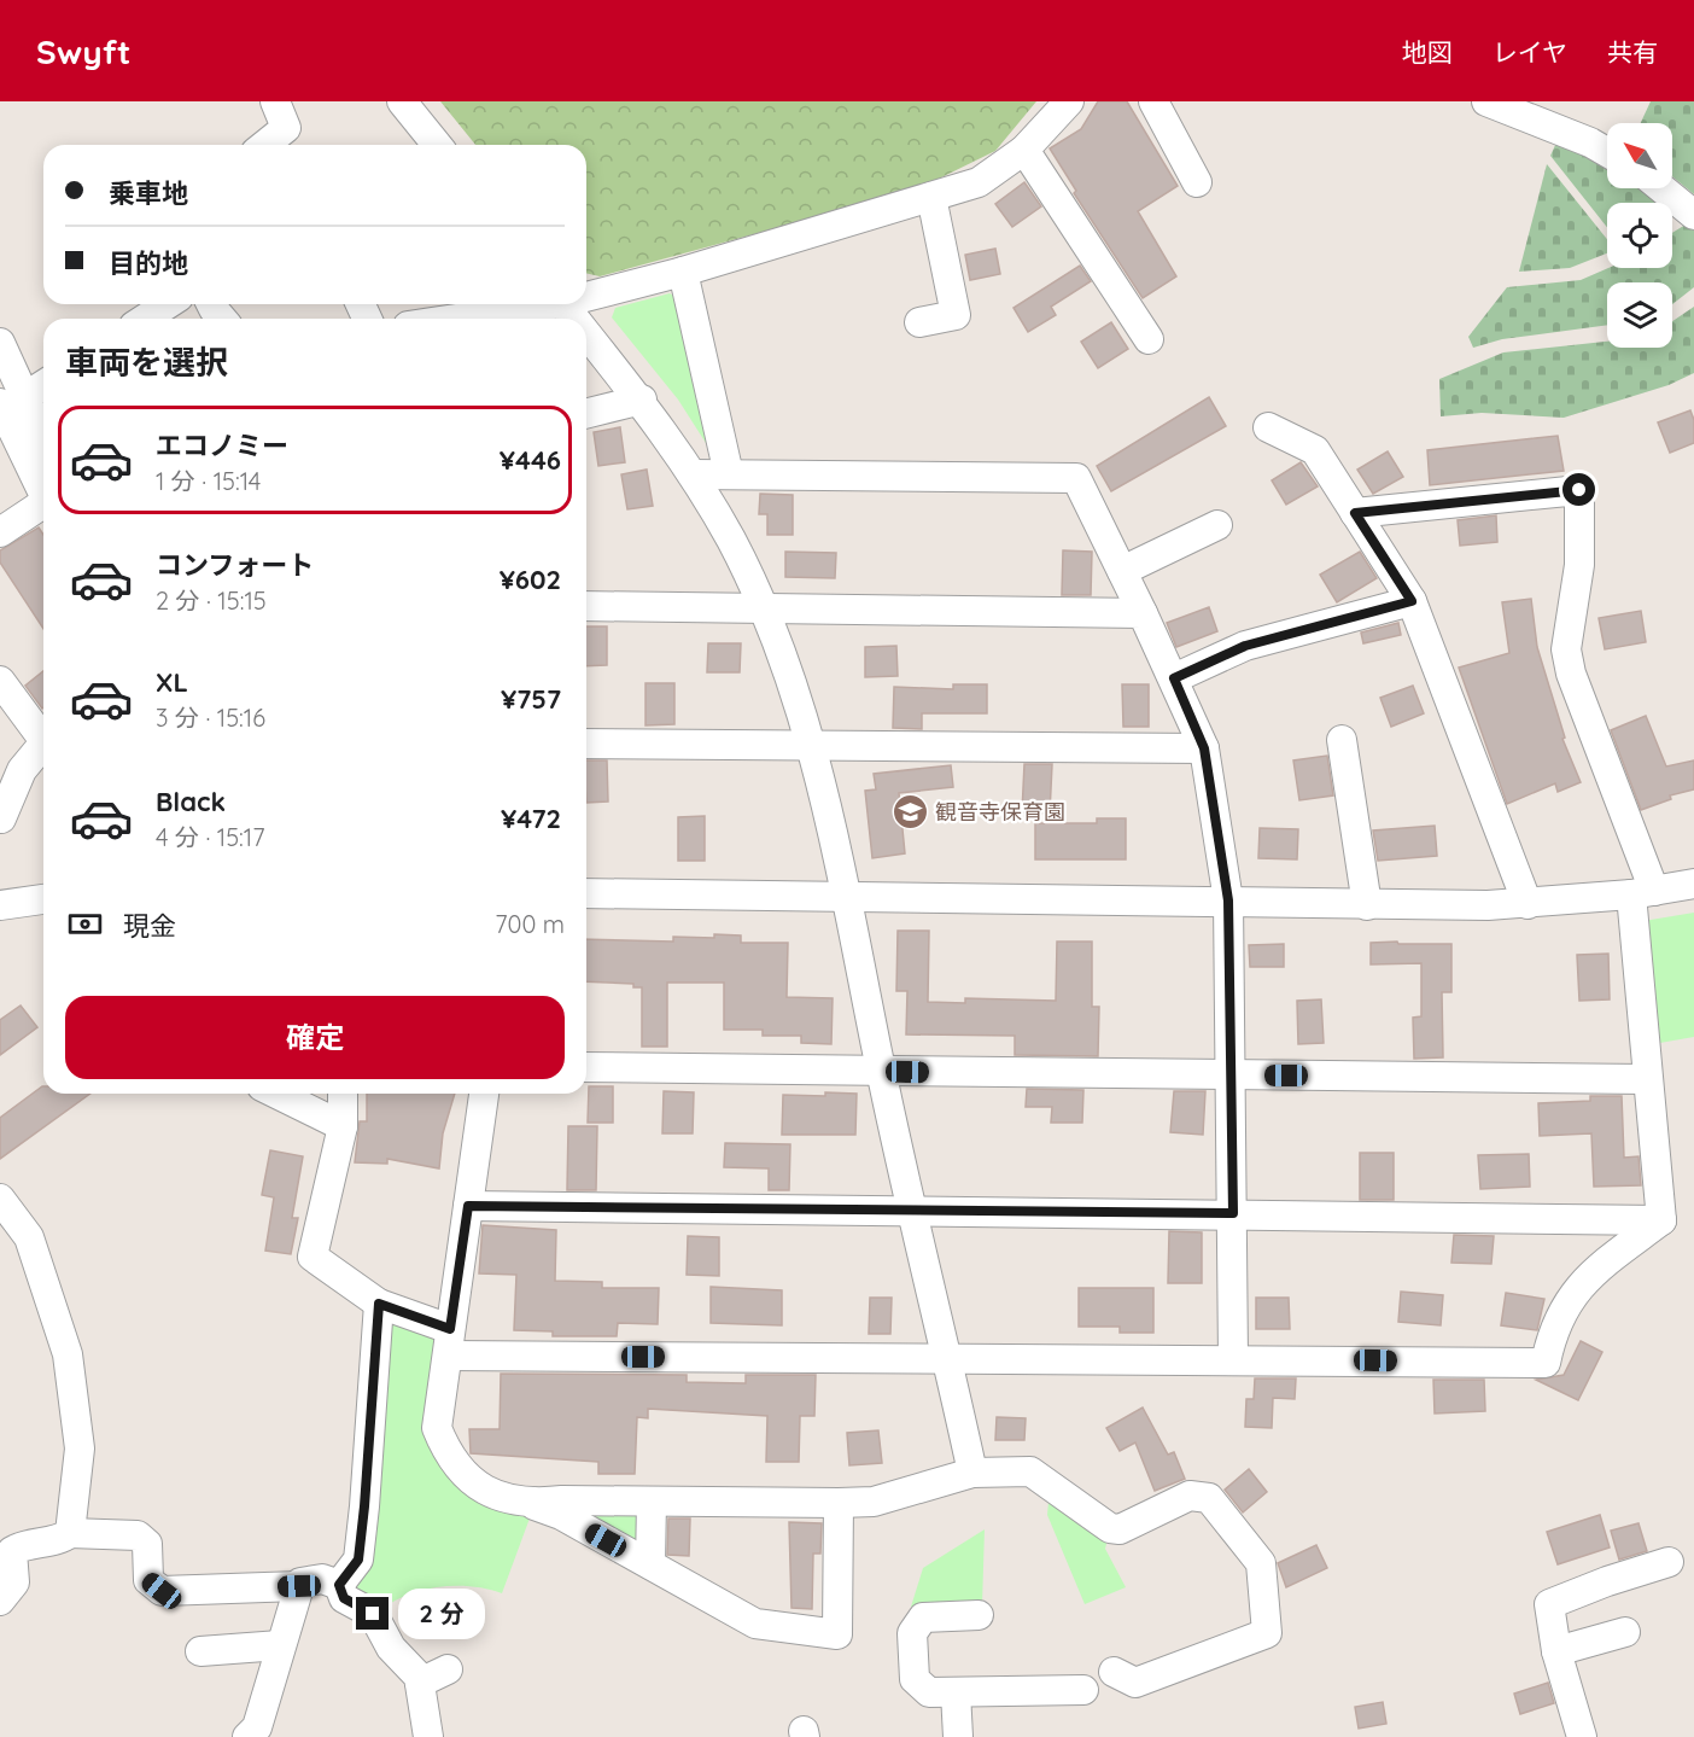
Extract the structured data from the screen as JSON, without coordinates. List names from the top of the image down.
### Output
{
  "places": {
    "school or university": ["観音寺保育園"]
  },
  "north": "top left",
  "page": {
    "header": "Swyft",
    "nav": ["地図", "レイヤ", "共有"],
    "banner": ["乗車地", "目的地"],
    "heading": "車両を選択",
    "list": [
      {
        "name": "エコノミー",
        "note": "1 分 · 15:14",
        "value": "¥446"
      },
      {
        "name": "コンフォート",
        "note": "2 分 · 15:15",
        "value": "¥602"
      },
      {
        "name": "XL",
        "note": "3 分 · 15:16",
        "value": "¥757"
      },
      {
        "name": "Black",
        "note": "4 分 · 15:17",
        "value": "¥472"
      }
    ],
    "pay": ["現金", "700 m"],
    "buttons": "確定",
    "bubble": "2 分"
  }
}
